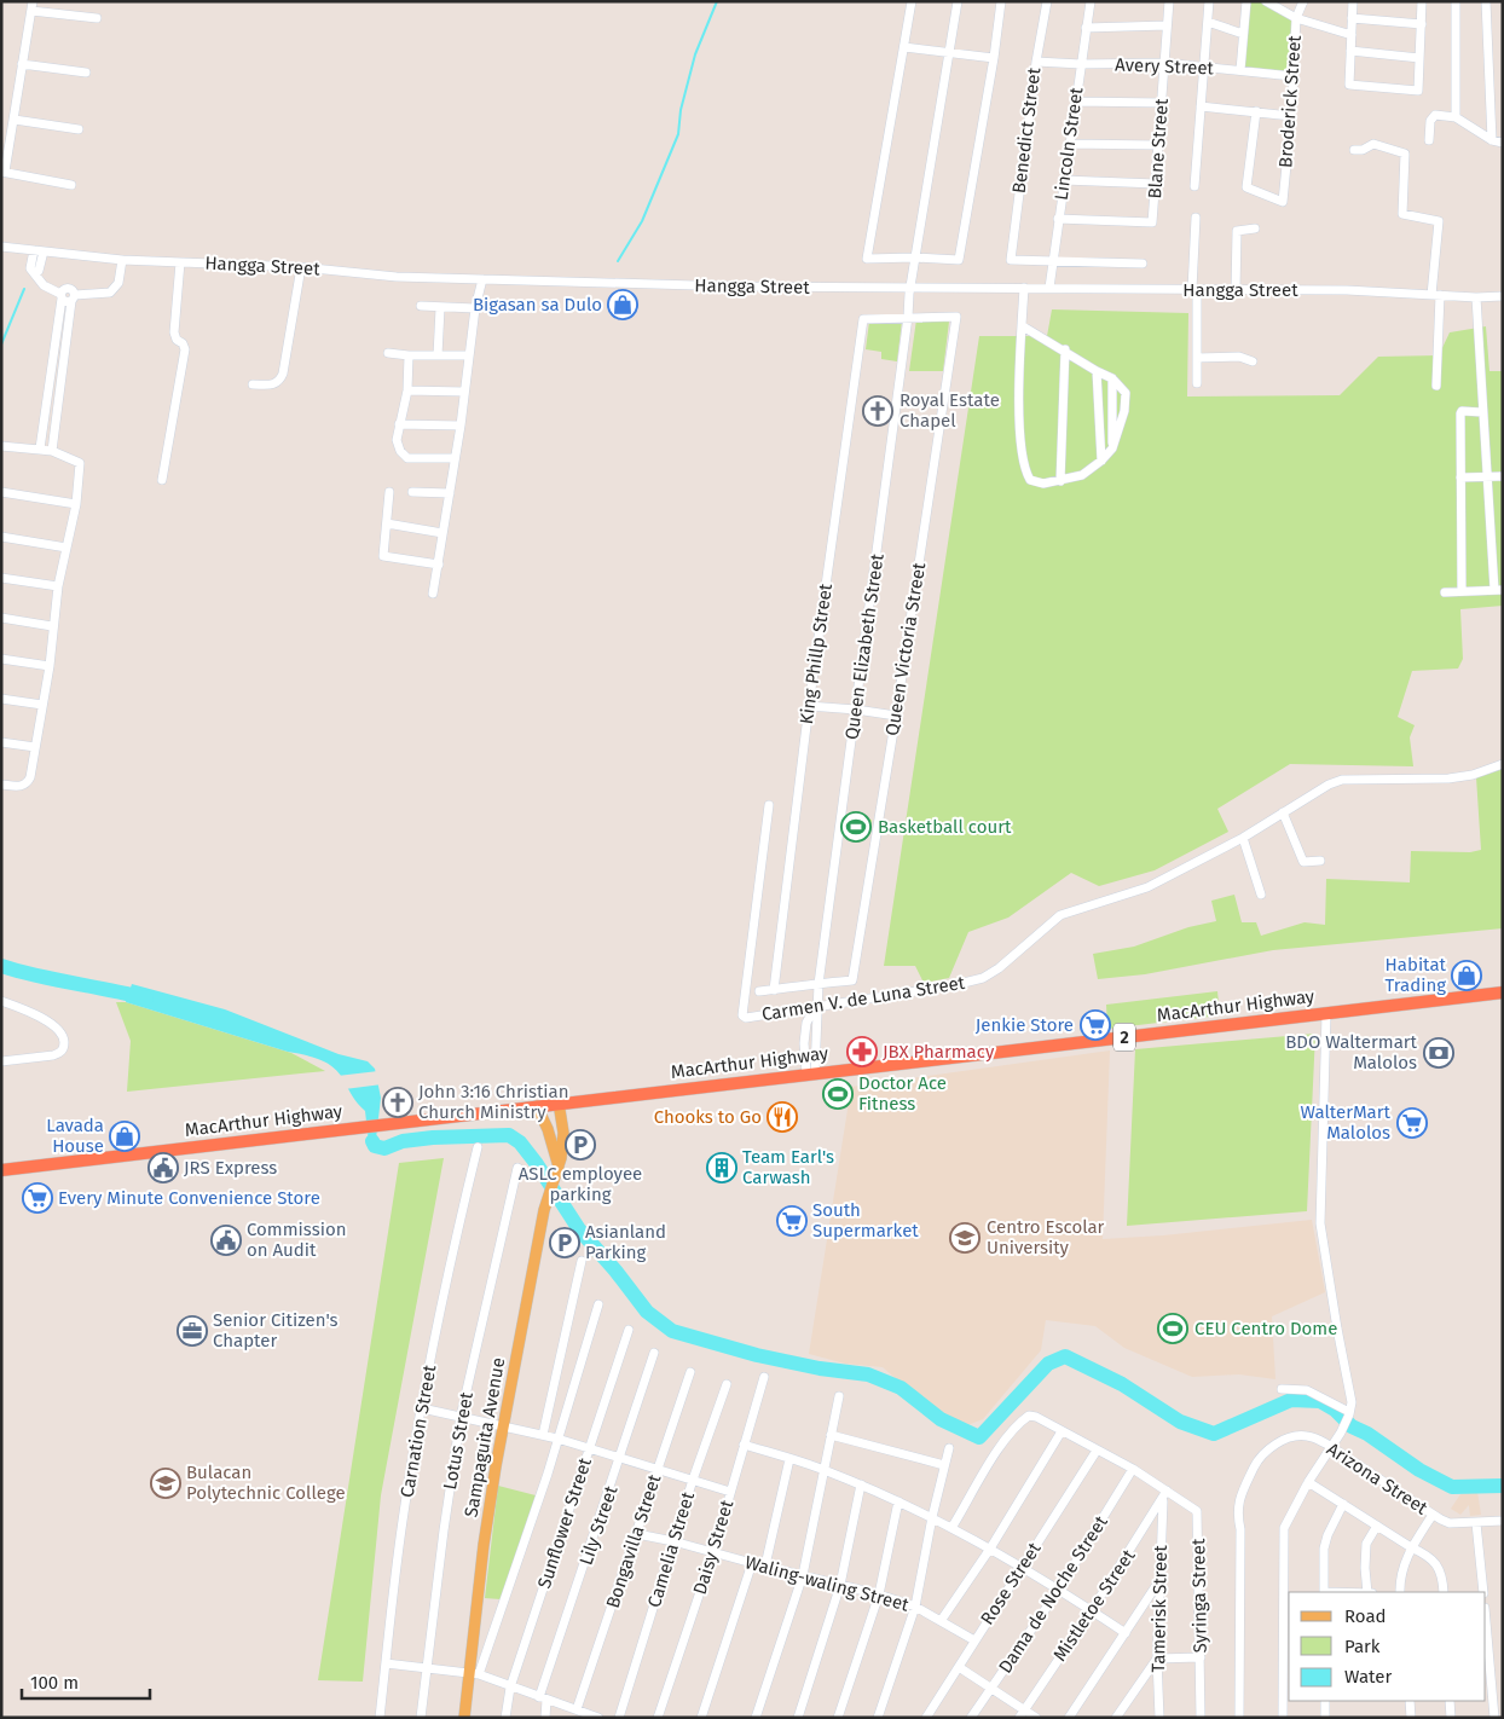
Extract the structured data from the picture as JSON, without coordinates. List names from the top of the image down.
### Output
{
  "streets": {
    "highway": ["MacArthur Highway", "2"],
    "main road": ["Sampaguita Avenue"],
    "street": [
      "Avery Street",
      "Broderick Street",
      "Benedict Street",
      "Lincoln Street",
      "Blane Street",
      "Hangga Street",
      "Queen Elizabeth Street",
      "Queen Victoria Street",
      "King Phillp Street",
      "Carmen V. de Luna Street",
      "Carnation Street",
      "Lotus Street",
      "Arizona Street",
      "Sunflower Street",
      "Lily Street",
      "Bongavilla Street",
      "Daisy Street",
      "Camelia Street",
      "Waling-waling Street",
      "Rose Street",
      "Dama de Noche Street",
      "Syringa Street",
      "Mistletoe Street",
      "Tamerisk Street"
    ]
  },
  "crossings": [
    ["Avery Street", "Broderick Street"],
    ["Avery Street", "Benedict Street"],
    ["Avery Street", "Lincoln Street"],
    ["Avery Street", "Blane Street"],
    ["Benedict Street", "Lincoln Street"],
    ["Lincoln Street", "Blane Street"],
    ["Lincoln Street", "Hangga Street"],
    ["Hangga Street", "Queen Elizabeth Street"],
    ["Queen Elizabeth Street", "Queen Victoria Street"],
    ["Queen Elizabeth Street", "King Phillp Street"],
    ["Queen Elizabeth Street", "Carmen V. de Luna Street"],
    ["Queen Elizabeth Street", "MacArthur Highway"],
    ["Queen Victoria Street", "King Phillp Street"],
    ["MacArthur Highway", "Sampaguita Avenue"],
    ["Bongavilla Street", "Waling-waling Street"],
    ["Daisy Street", "Waling-waling Street"],
    ["Camelia Street", "Waling-waling Street"],
    ["Waling-waling Street", "Rose Street"],
    ["Syringa Street", "Mistletoe Street"],
    ["Mistletoe Street", "Tamerisk Street"]
  ],
  "places": {
    "shop": ["Bigasan sa Dulo", "Habitat Trading", "Lavada House"],
    "church": ["Royal Estate Chapel", "John 3:16 Christian Church Ministry"],
    "sports": ["Basketball court", "Doctor Ace Fitness", "CEU Centro Dome"],
    "supermarket": [
      "Jenkie Store",
      "WalterMart Malolos",
      "Every Minute Convenience Store",
      "South Supermarket"
    ],
    "pharmacy": ["JBX Pharmacy"],
    "bank": ["BDO Waltermart Malolos"],
    "restaurant": ["Chooks to Go"],
    "parking": ["ASLC employee parking", "Asianland Parking"],
    "public building": ["JRS Express", "Commission on Audit"],
    "building": ["Team Earl's Carwash"],
    "school or university": ["Centro Escolar University", "Bulacan Polytechnic College"],
    "office": ["Senior Citizen's Chapter"]
  },
  "legend": ["Road", "Park", "Water"],
  "scale_bar": "100 m"
}
